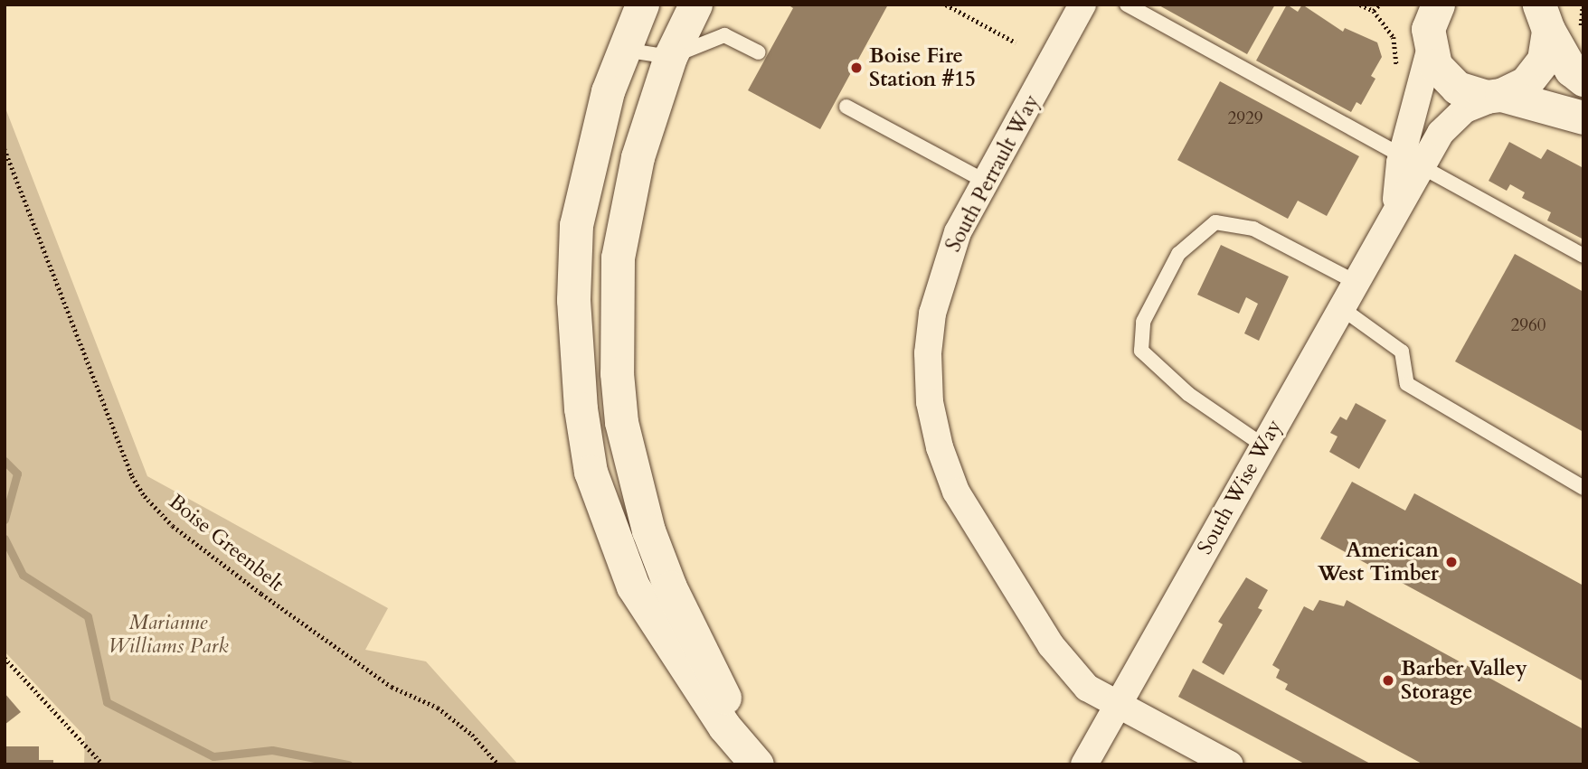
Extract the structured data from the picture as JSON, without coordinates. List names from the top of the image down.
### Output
{
  "streets": {
    "street": ["South Perrault Way", "South Wise Way"],
    "path": ["Boise Greenbelt"]
  },
  "crossings": [
    ["South Perrault Way", "South Wise Way"]
  ],
  "parks": ["Marianne Williams Park"],
  "places": ["Boise Fire Station #15", "American West Timber", "Barber Valley Storage"],
  "house_numbers": ["2929", "2960"]
}
